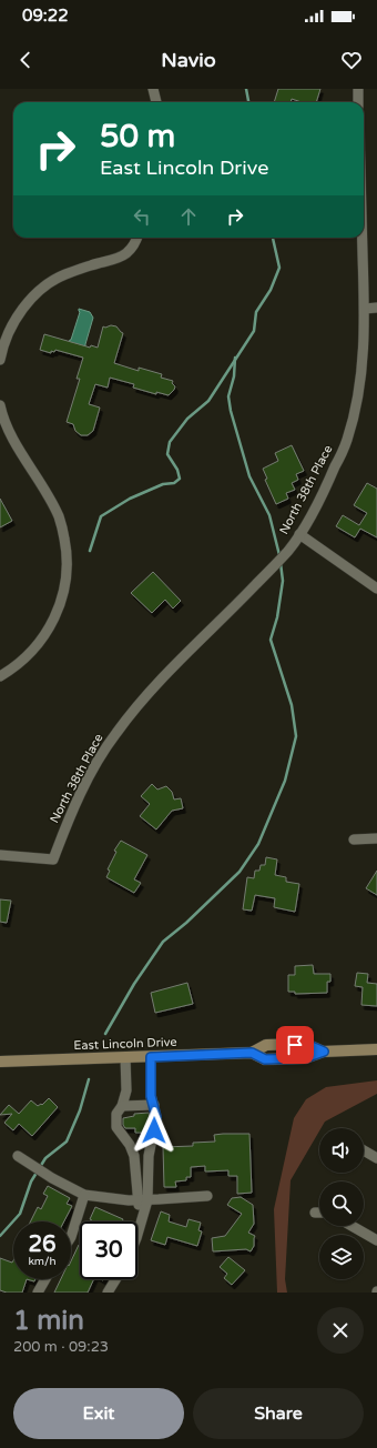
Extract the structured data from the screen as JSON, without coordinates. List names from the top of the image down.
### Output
{
  "streets": {
    "main road": ["East Lincoln Drive"],
    "street": ["North 38th Place"]
  },
  "page": {
    "status": "09:22",
    "header": "Navio",
    "turn": ["50 m", "East Lincoln Drive"],
    "speed": "26 km/h",
    "limit": "30",
    "heading": ["1 min", "200 m · 09:23"],
    "buttons": ["Exit", "Share"]
  }
}
